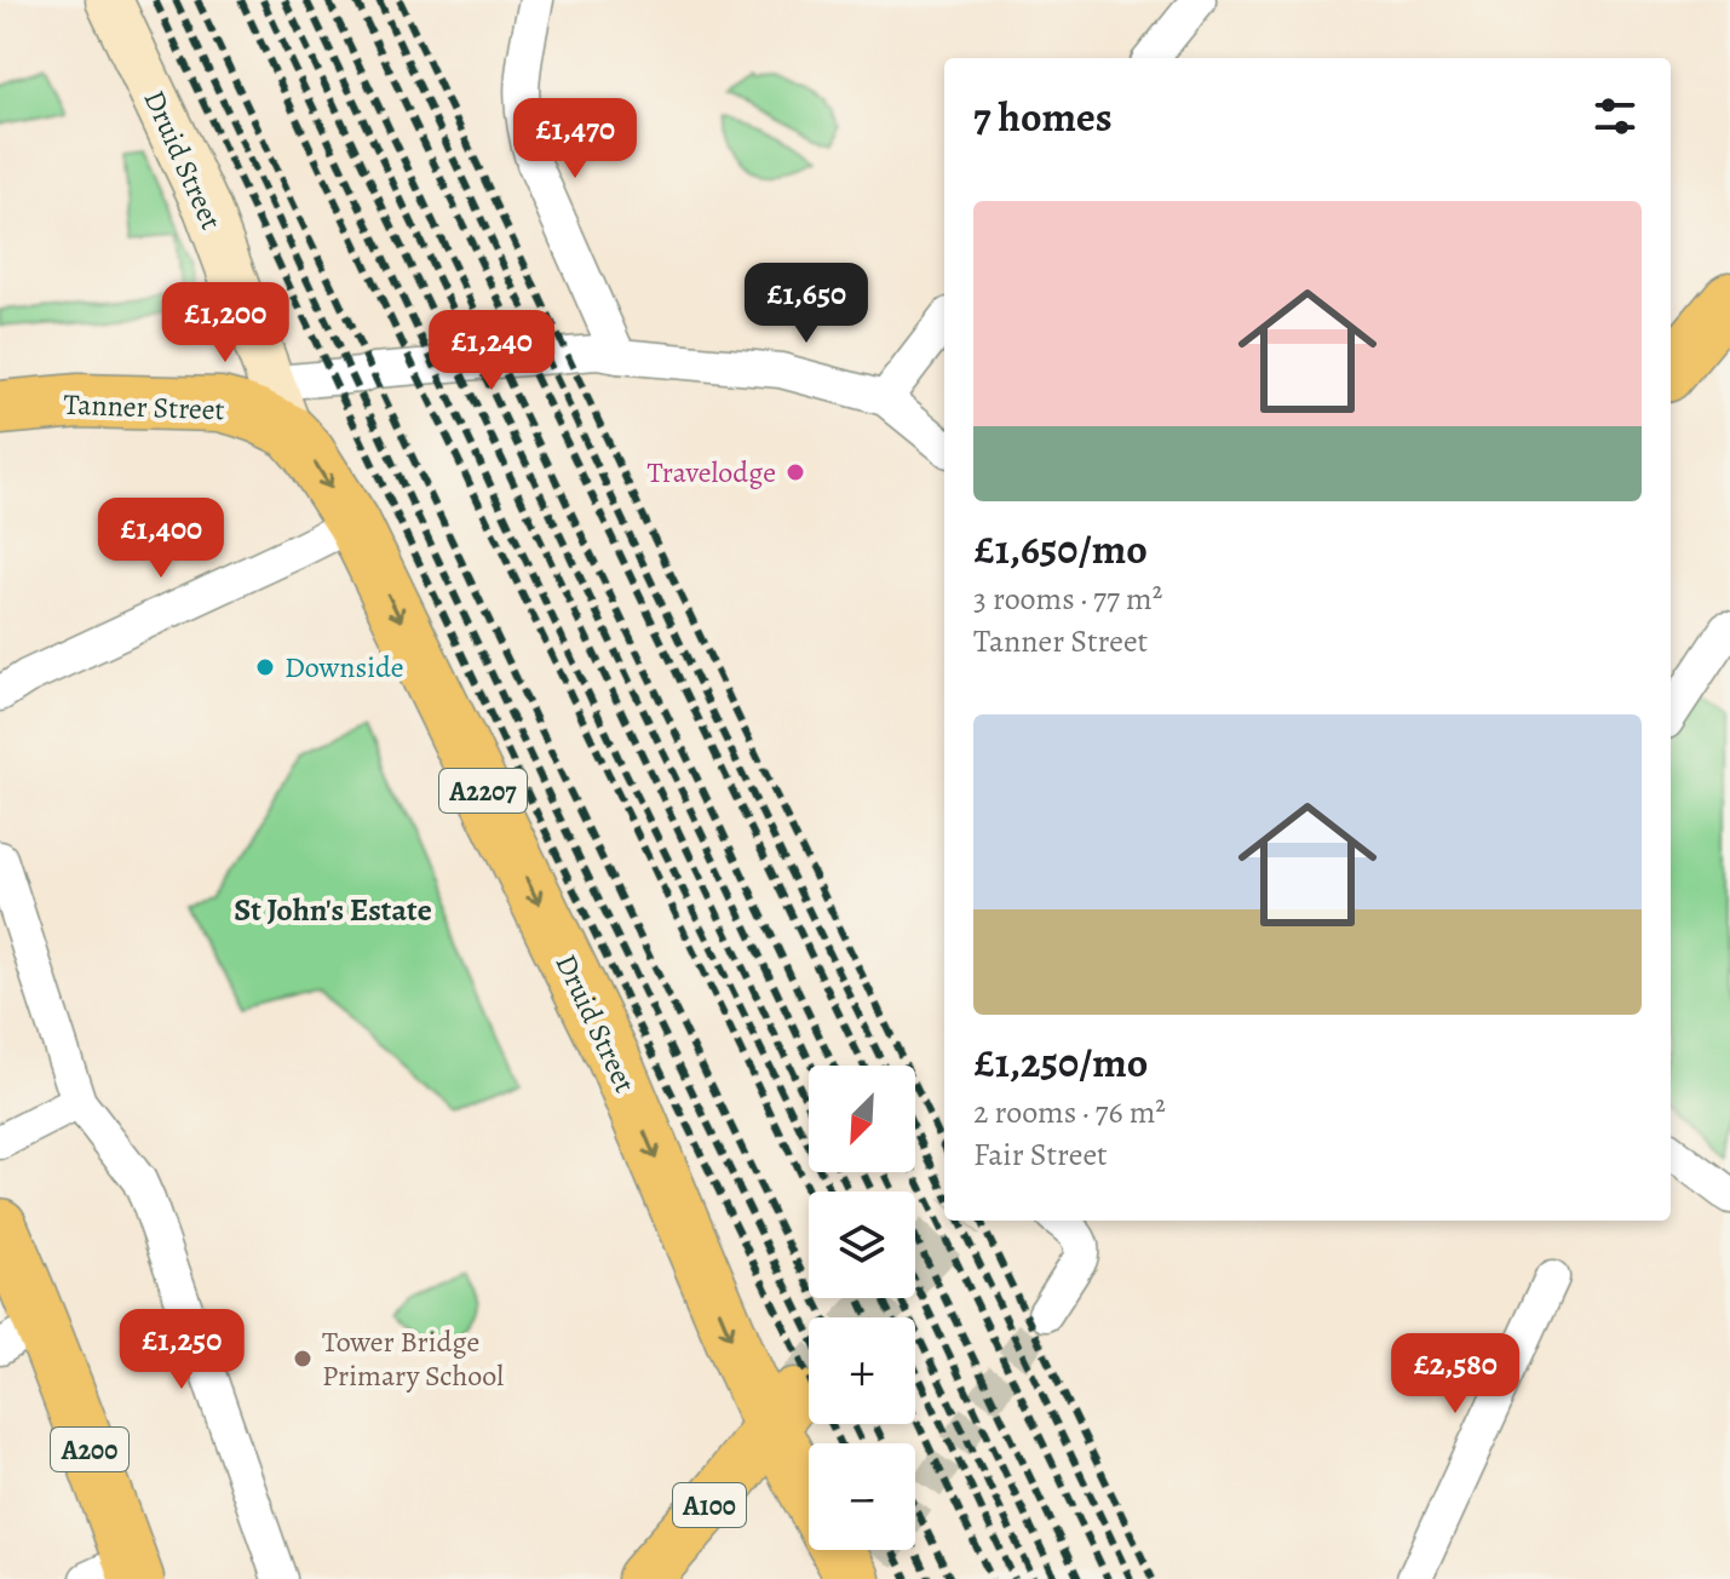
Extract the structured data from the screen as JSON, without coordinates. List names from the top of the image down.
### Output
{
  "streets": {
    "main road": [
      "Druid Street",
      "Tanner Street",
      "A2207",
      "A200",
      "A100"
    ]
  },
  "crossings": [
    ["Druid Street", "Tanner Street"],
    ["Druid Street", "A100"]
  ],
  "one_way": ["Druid Street"],
  "districts": ["St John's Estate"],
  "places": ["Travelodge", "Downside", "Tower Bridge Primary School"],
  "north": "bottom left",
  "page": {
    "heading": "7 homes",
    "price": [
      "£1,470",
      "£1,650",
      "£1,200",
      "£1,240",
      "£1,400",
      "£1,250",
      "£2,580"
    ],
    "list": [
      {
        "name": "£1,650/mo",
        "note": "3 rooms · 77 m² · Tanner Street"
      },
      {
        "name": "£1,250/mo",
        "note": "2 rooms · 76 m² · Fair Street"
      }
    ],
    "map_buttons": ["+", "−"]
  }
}
